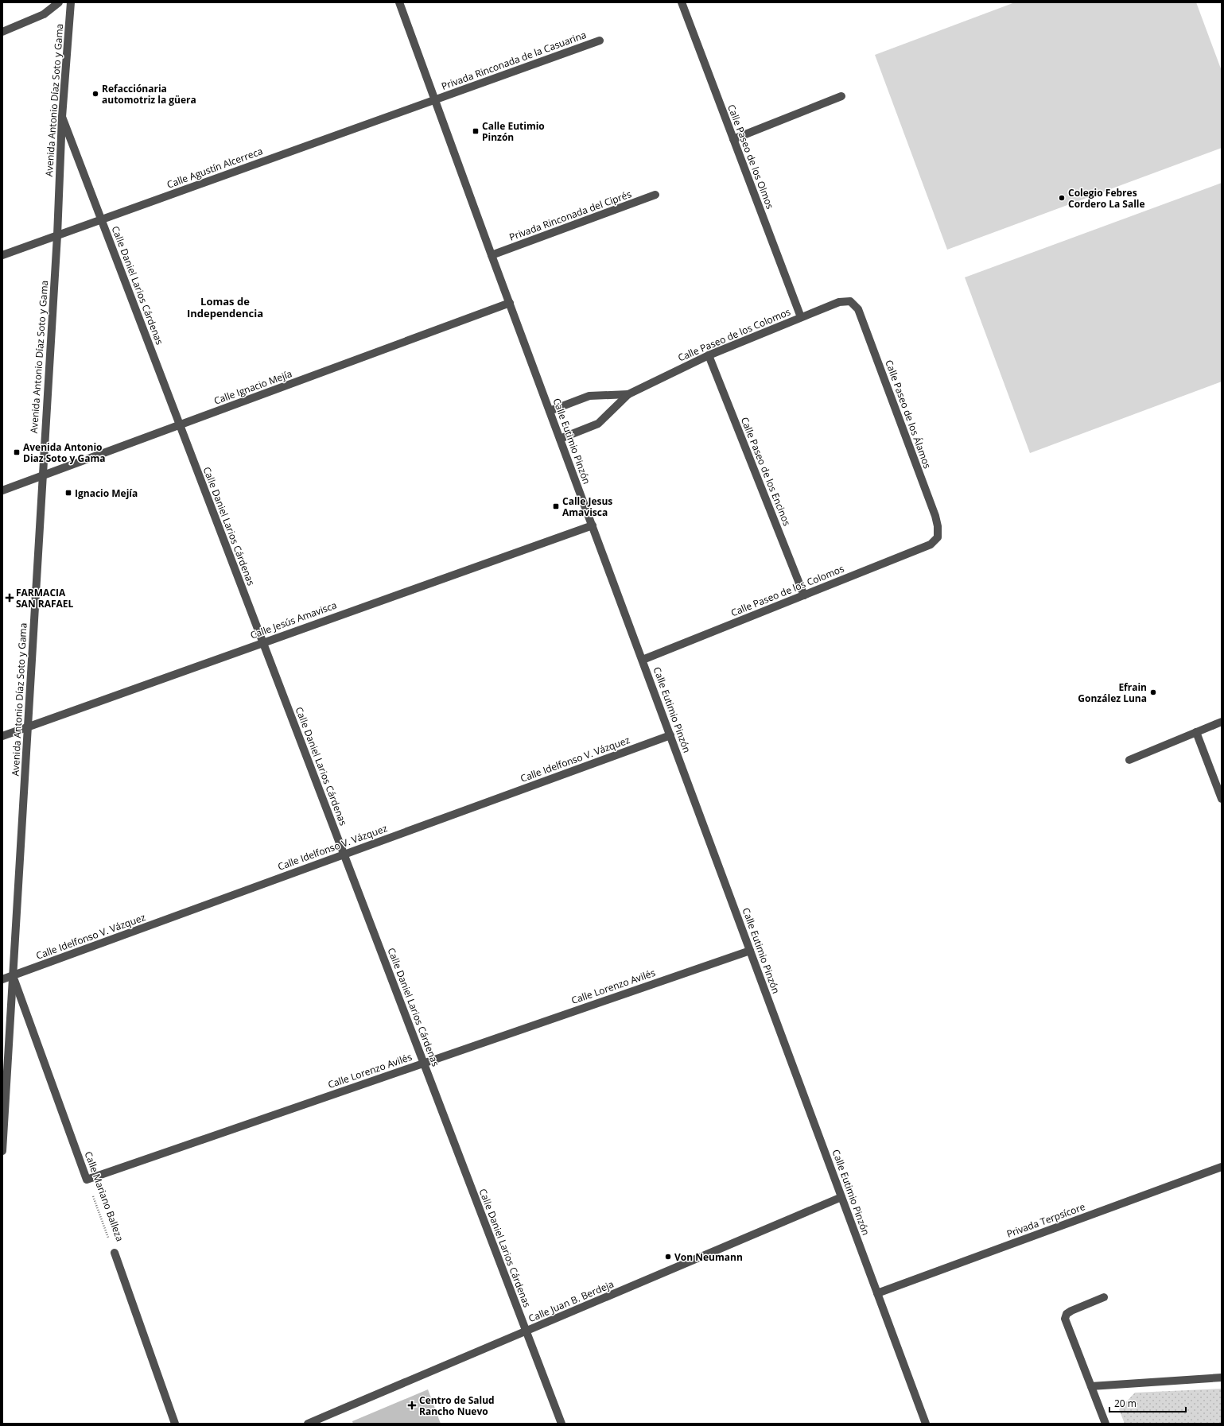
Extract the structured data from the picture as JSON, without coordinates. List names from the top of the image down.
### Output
{
  "streets": {
    "street": [
      "Privada Rinconada de la Casuarina",
      "Avenida Antonio Díaz Soto y Gama",
      "Calle Paseo de los Olmos",
      "Calle Agustín Alcerreca",
      "Privada Rinconada del Ciprés",
      "Calle Daniel Larios Cárdenas",
      "Calle Paseo de los Colomos",
      "Calle Ignacio Mejía",
      "Calle Paseo de los Álamos",
      "Calle Eutimio Pinzón",
      "Calle Paseo de los Encinos",
      "Calle Jesús Amavisca",
      "Calle Idelfonso V. Vázquez",
      "Calle Lorenzo Avilés",
      "Calle Mariano Balleza",
      "Privada Terpsícore",
      "Calle Juan B. Berdeja"
    ]
  },
  "crossings": [
    ["Privada Rinconada de la Casuarina", "Calle Agustín Alcerreca"],
    ["Privada Rinconada de la Casuarina", "Calle Eutimio Pinzón"],
    ["Avenida Antonio Díaz Soto y Gama", "Calle Agustín Alcerreca"],
    ["Avenida Antonio Díaz Soto y Gama", "Calle Daniel Larios Cárdenas"],
    ["Avenida Antonio Díaz Soto y Gama", "Calle Ignacio Mejía"],
    ["Avenida Antonio Díaz Soto y Gama", "Calle Jesús Amavisca"],
    ["Avenida Antonio Díaz Soto y Gama", "Calle Idelfonso V. Vázquez"],
    ["Avenida Antonio Díaz Soto y Gama", "Calle Mariano Balleza"],
    ["Calle Paseo de los Olmos", "Calle Paseo de los Colomos"],
    ["Calle Agustín Alcerreca", "Calle Daniel Larios Cárdenas"],
    ["Calle Agustín Alcerreca", "Calle Eutimio Pinzón"],
    ["Privada Rinconada del Ciprés", "Calle Eutimio Pinzón"],
    ["Calle Daniel Larios Cárdenas", "Calle Ignacio Mejía"],
    ["Calle Daniel Larios Cárdenas", "Calle Jesús Amavisca"],
    ["Calle Daniel Larios Cárdenas", "Calle Idelfonso V. Vázquez"],
    ["Calle Daniel Larios Cárdenas", "Calle Lorenzo Avilés"],
    ["Calle Daniel Larios Cárdenas", "Calle Juan B. Berdeja"],
    ["Calle Paseo de los Colomos", "Calle Paseo de los Álamos"],
    ["Calle Paseo de los Colomos", "Calle Eutimio Pinzón"],
    ["Calle Paseo de los Colomos", "Calle Paseo de los Encinos"],
    ["Calle Ignacio Mejía", "Calle Eutimio Pinzón"],
    ["Calle Eutimio Pinzón", "Calle Jesús Amavisca"],
    ["Calle Eutimio Pinzón", "Calle Idelfonso V. Vázquez"],
    ["Calle Eutimio Pinzón", "Calle Lorenzo Avilés"],
    ["Calle Eutimio Pinzón", "Privada Terpsícore"],
    ["Calle Eutimio Pinzón", "Calle Juan B. Berdeja"],
    ["Calle Idelfonso V. Vázquez", "Calle Mariano Balleza"],
    ["Calle Lorenzo Avilés", "Calle Mariano Balleza"]
  ],
  "districts": ["Lomas de Independencia"],
  "places": {
    "other": [
      "Refacciónaria automotriz la güera",
      "Colegio Febres Cordero La Salle",
      "Efrain González Luna",
      "Von Neumann"
    ],
    "transit": [
      "Calle Eutimio Pinzón",
      "Avenida Antonio Diaz Soto y Gama",
      "Ignacio Mejía",
      "Calle Jesus Amavisca"
    ],
    "health": ["FARMACIA SAN RAFAEL", "Centro de Salud Rancho Nuevo"]
  },
  "scale_bar": "20 m"
}
